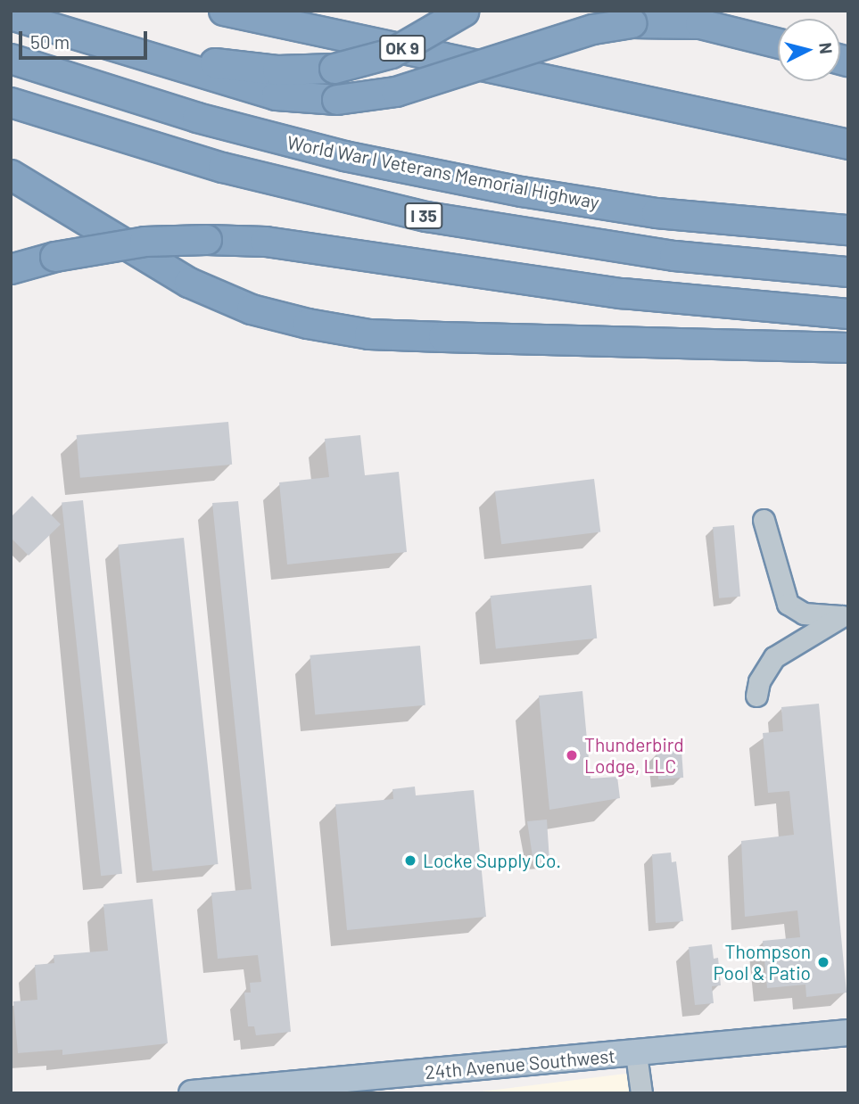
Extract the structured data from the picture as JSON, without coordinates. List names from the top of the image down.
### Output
{
  "streets": {
    "highway": ["OK 9", "World War I Veterans Memorial Highway", "I 35"],
    "main road": ["24th Avenue Southwest"]
  },
  "places": ["Thunderbird Lodge, LLC", "Locke Supply Co.", "Thompson Pool & Patio"],
  "scale_bar": "50 m",
  "north": "right"
}
